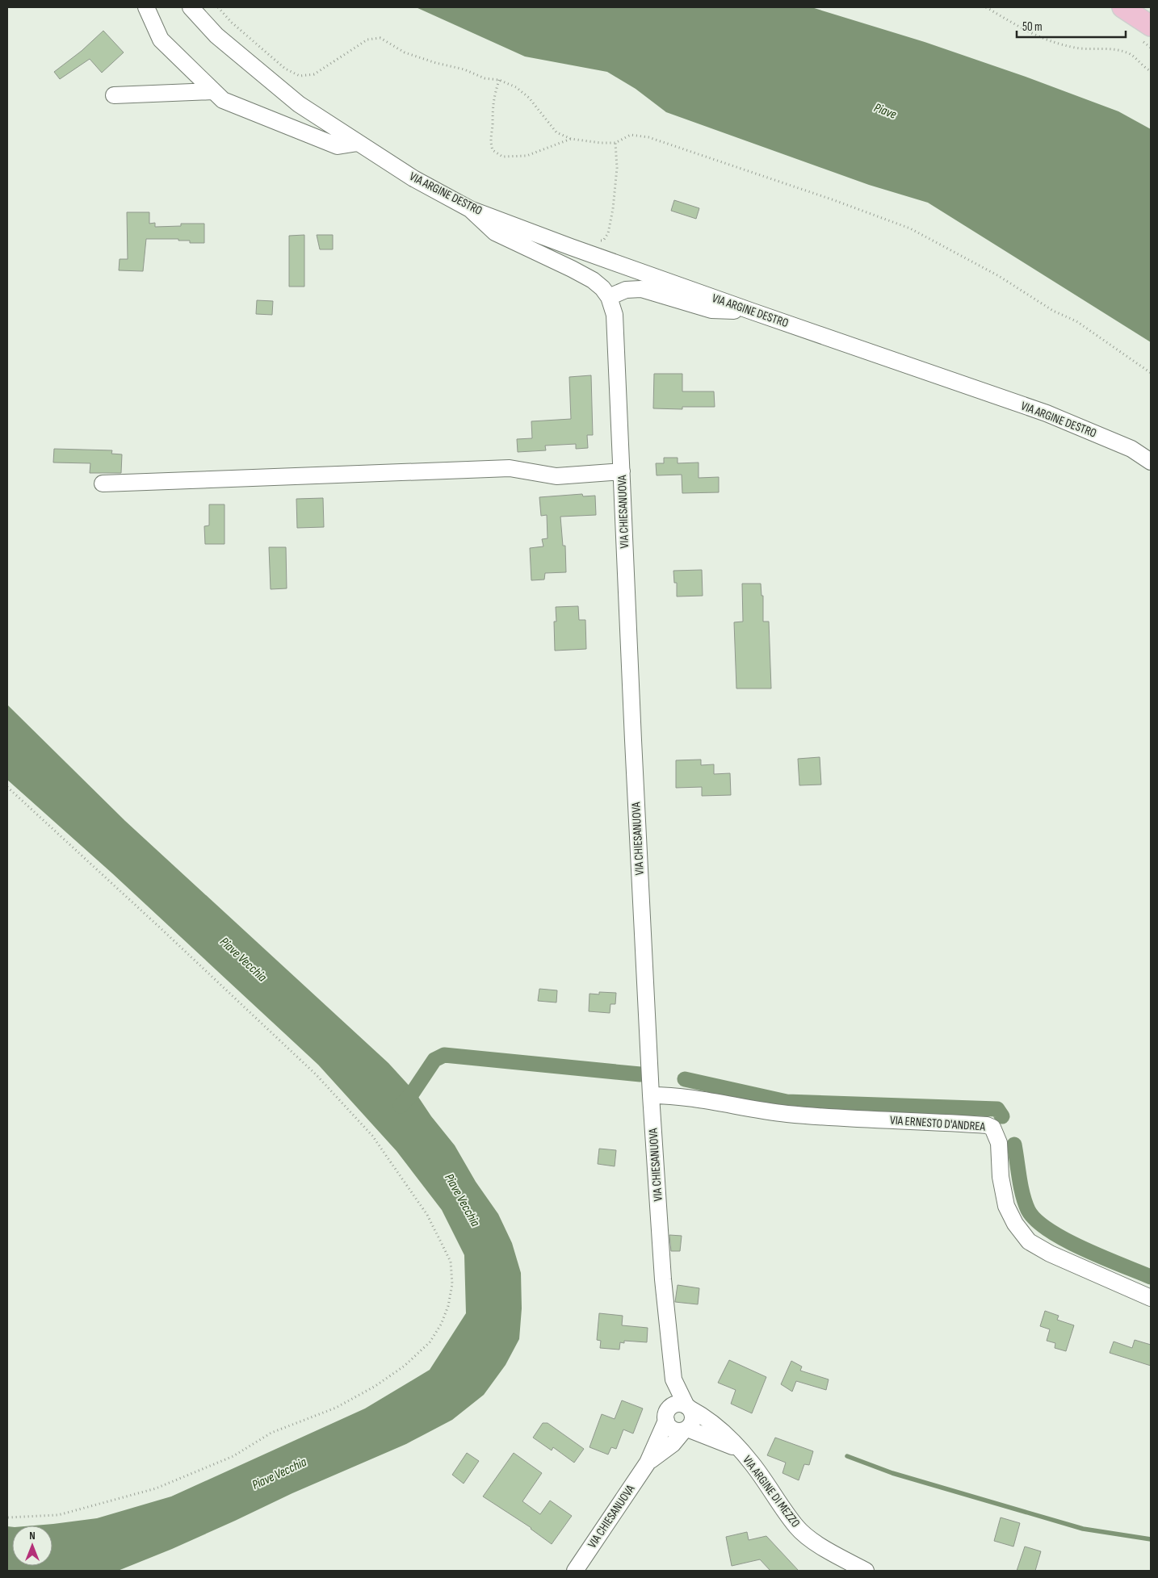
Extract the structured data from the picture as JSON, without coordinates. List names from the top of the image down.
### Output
{
  "streets": {
    "street": [
      "VIA ARGINE DESTRO",
      "VIA CHIESANUOVA",
      "VIA ERNESTO D'ANDREA",
      "VIA ARGINE DI MEZZO"
    ]
  },
  "crossings": [
    ["VIA ARGINE DESTRO", "VIA CHIESANUOVA"],
    ["VIA CHIESANUOVA", "VIA ERNESTO D'ANDREA"],
    ["VIA CHIESANUOVA", "VIA ARGINE DI MEZZO"]
  ],
  "water": ["Piave", "Piave Vecchia"],
  "scale_bar": "50 m",
  "north": "top"
}
